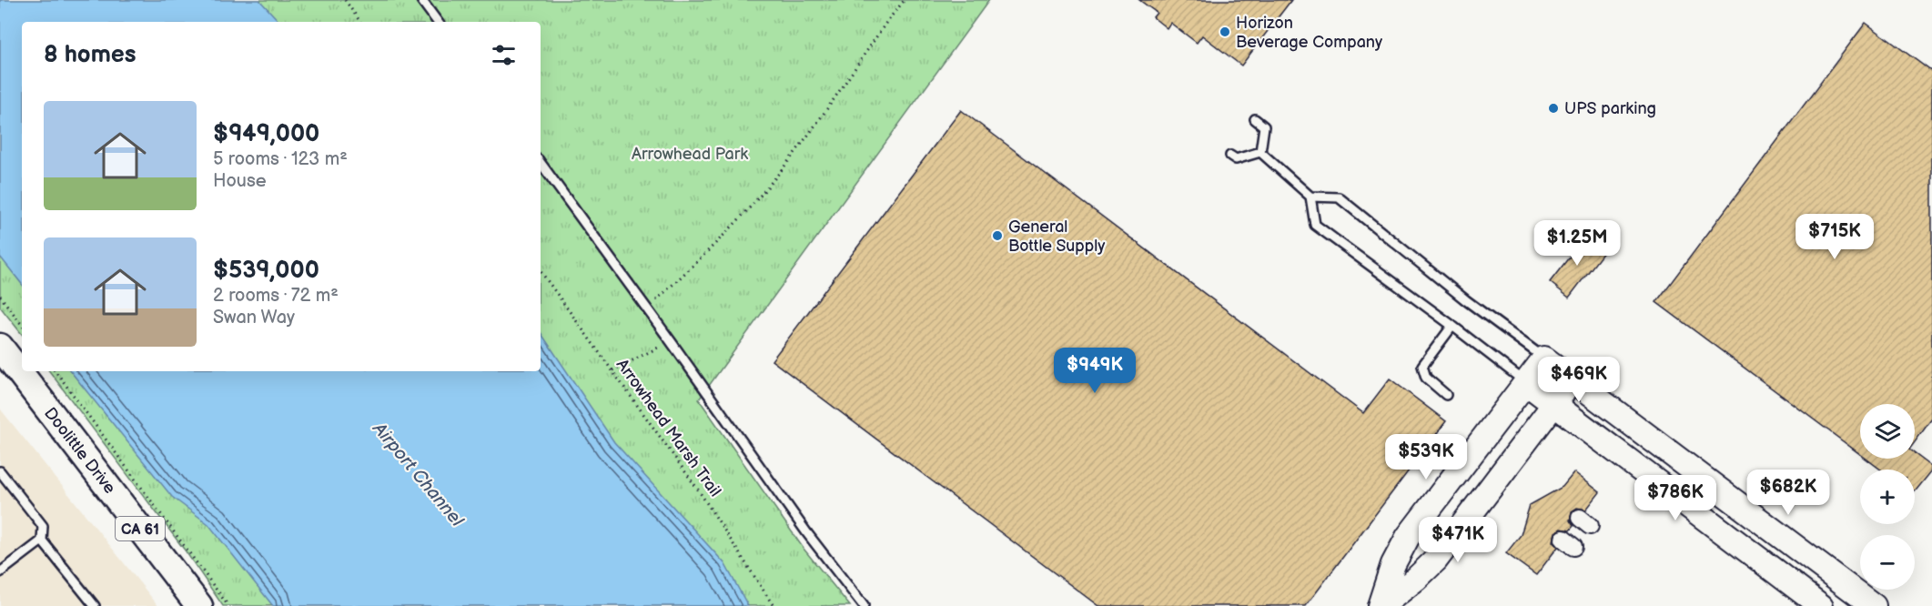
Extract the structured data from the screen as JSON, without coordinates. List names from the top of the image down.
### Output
{
  "streets": {
    "main road": ["Doolittle Drive", "CA 61"],
    "path": ["Arrowhead Marsh Trail"]
  },
  "water": ["Airport Channel"],
  "parks": ["Arrowhead Park"],
  "places": ["Horizon Beverage Company", "UPS parking", "General Bottle Supply"],
  "page": {
    "heading": "8 homes",
    "list": [
      {
        "name": "$949,000",
        "note": "5 rooms · 123 m² · House"
      },
      {
        "name": "$539,000",
        "note": "2 rooms · 72 m² · Swan Way"
      }
    ],
    "price": [
      "$715K",
      "$1.25M",
      "$949K",
      "$469K",
      "$539K",
      "$682K",
      "$786K",
      "$471K"
    ],
    "map_buttons": ["+", "−"]
  }
}
